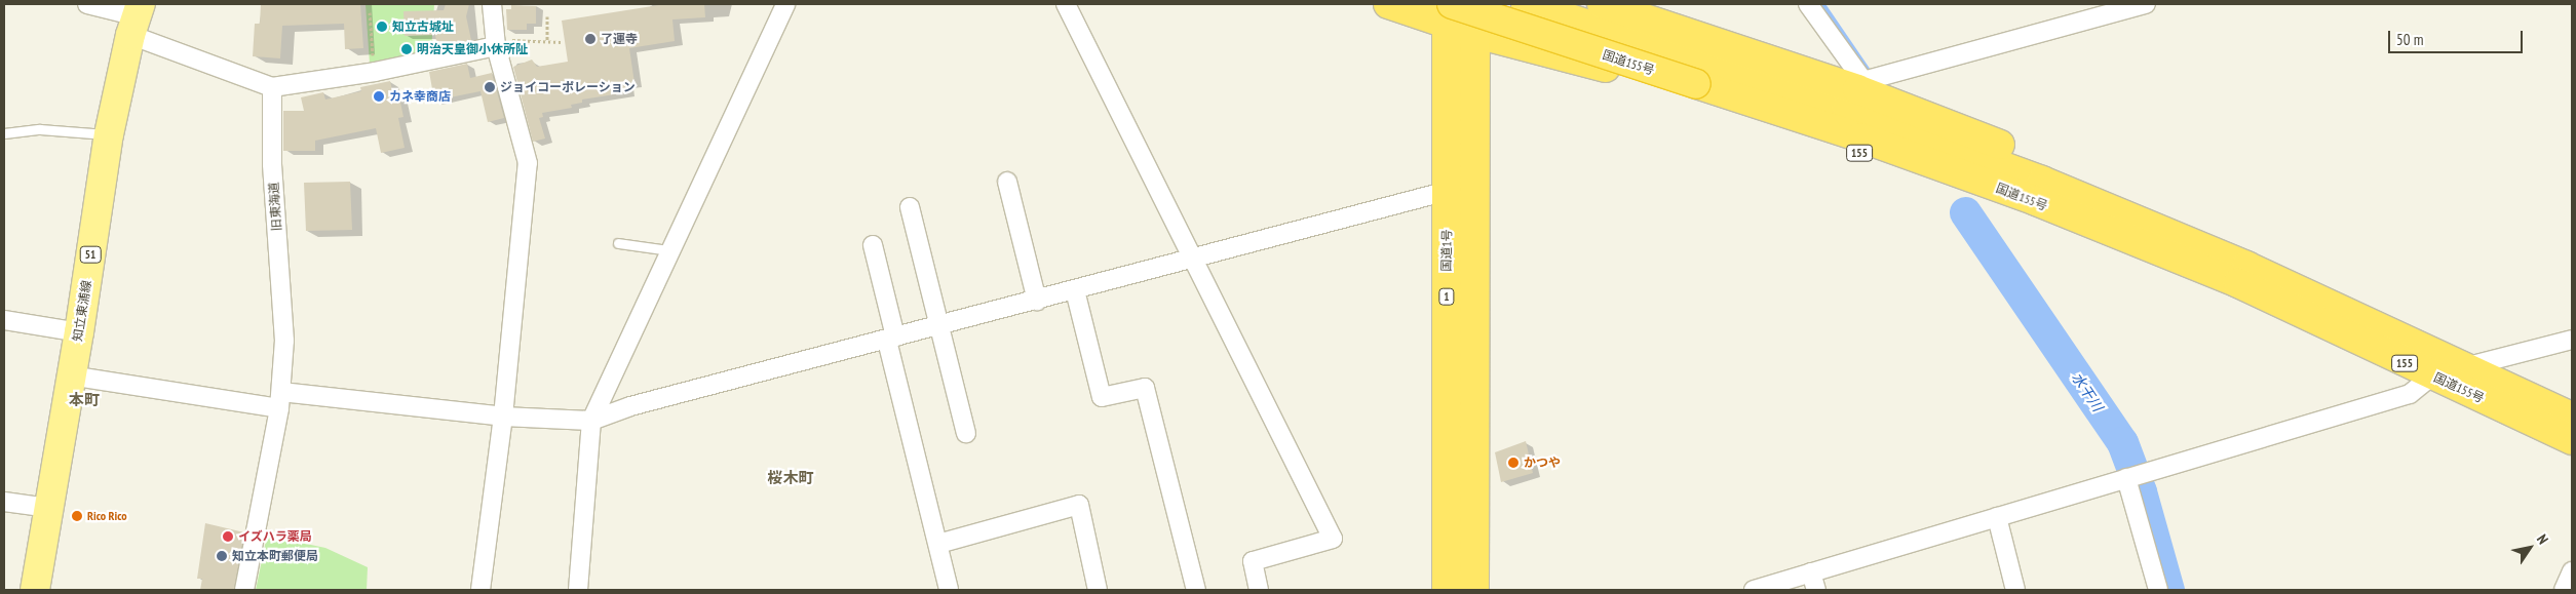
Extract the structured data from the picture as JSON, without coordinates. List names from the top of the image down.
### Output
{
  "streets": {
    "highway": [
      "国道155号",
      "155",
      "国道1号",
      "1"
    ],
    "main road": ["51", "知立東浦線"],
    "street": ["旧東海道"]
  },
  "crossings": [
    ["国道155号", "155"],
    ["国道155号", "国道1号"],
    ["155", "国道1号"]
  ],
  "districts": ["本町", "桜木町"],
  "water": ["水干川"],
  "places": [
    "知立古城址",
    "了運寺",
    "明治天皇御小休所阯",
    "ジョイコーポレーション",
    "カネ幸商店",
    "かつや",
    "Rico Rico",
    "イズハラ薬局",
    "知立本町郵便局"
  ],
  "scale_bar": "50 m",
  "north": "top right"
}
